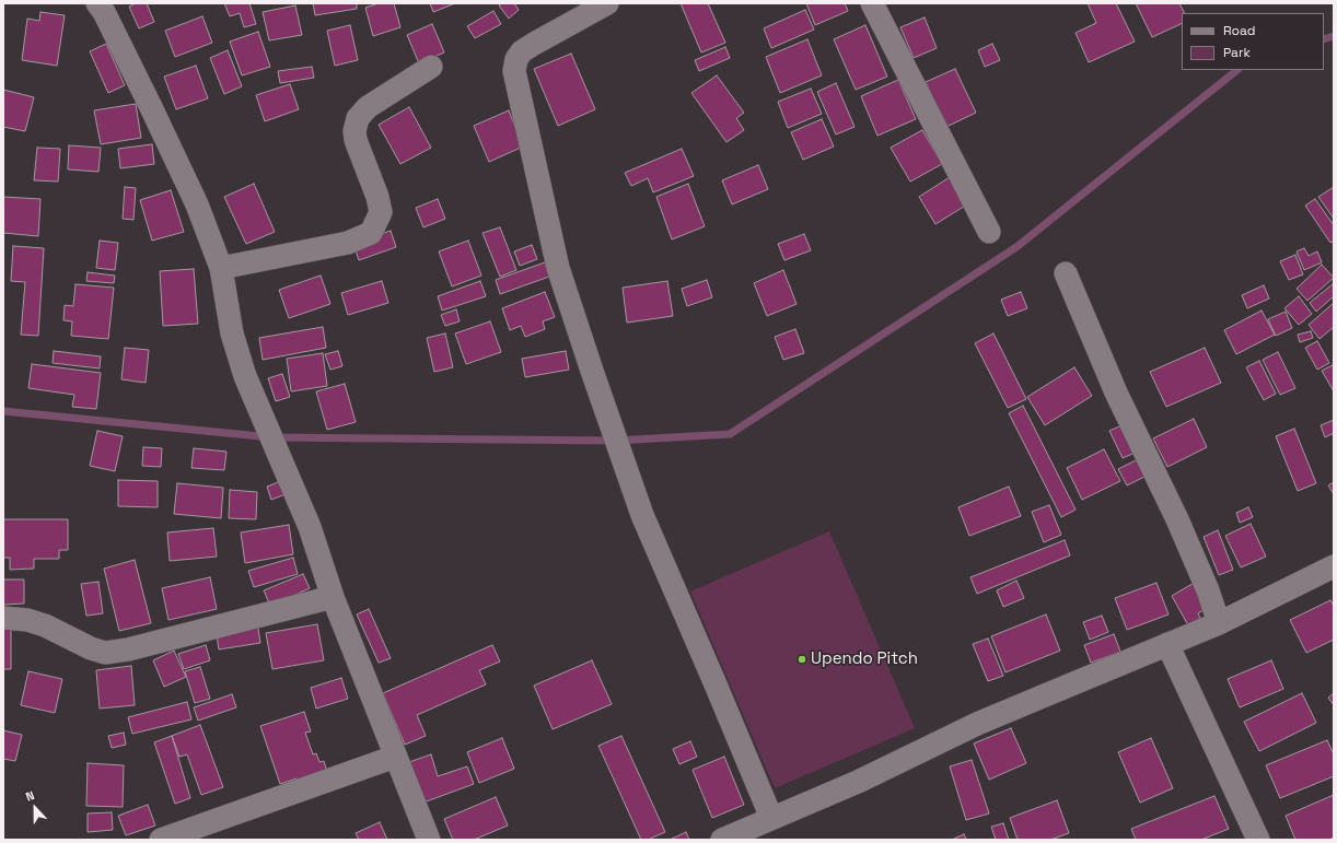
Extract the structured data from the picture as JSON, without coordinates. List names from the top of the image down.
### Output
{
  "places": ["Upendo Pitch"],
  "legend": ["Road", "Park"],
  "north": "top"
}
